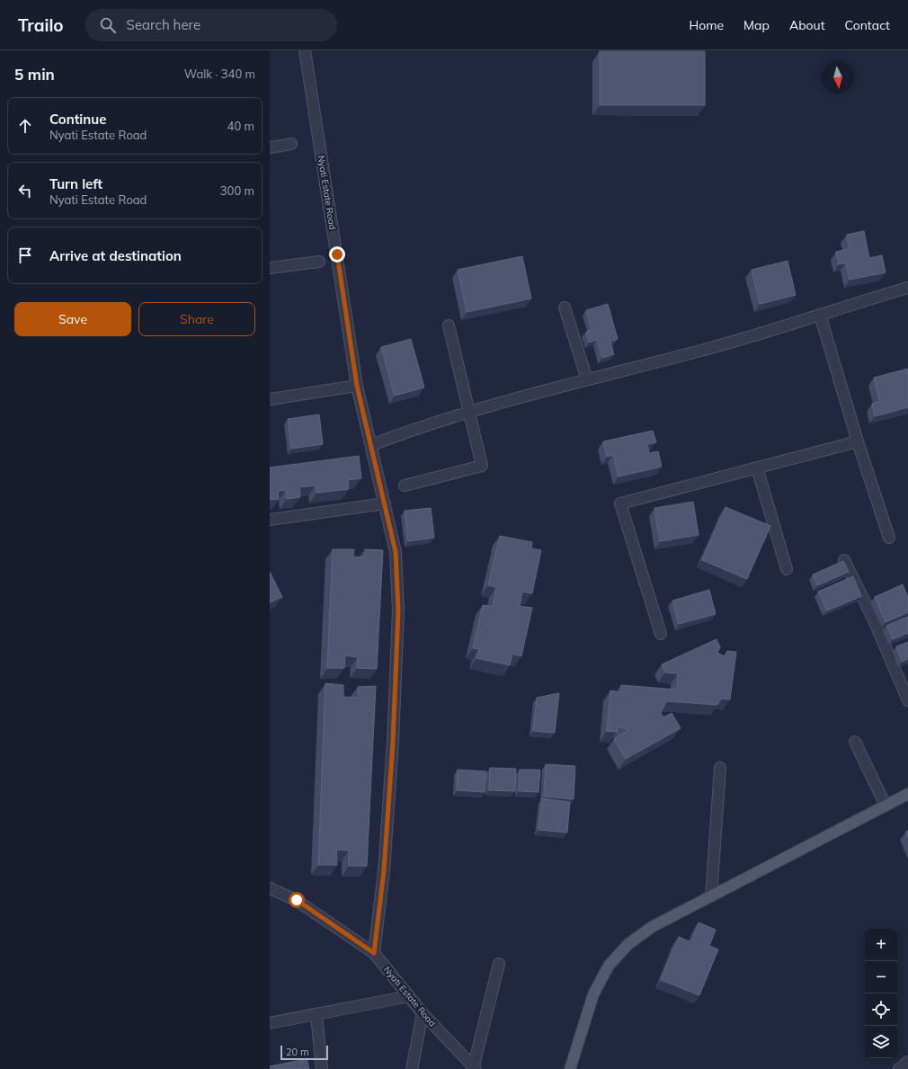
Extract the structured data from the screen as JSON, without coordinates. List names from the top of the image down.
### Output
{
  "streets": {
    "street": ["Nyati Estate Road"]
  },
  "scale_bar": "20 m",
  "north": "bottom",
  "page": {
    "header": "Trailo",
    "search": "Search here",
    "nav": [
      "Home",
      "Map",
      "About",
      "Contact"
    ],
    "heading": ["5 min", "Walk · 340 m"],
    "list": [
      ["Continue", "Nyati Estate Road", "40 m"],
      ["Turn left", "Nyati Estate Road", "300 m"],
      "Arrive at destination"
    ],
    "buttons": ["Save", "Share"],
    "map_buttons": ["+", "−"],
    "scale": "20 m"
  }
}
